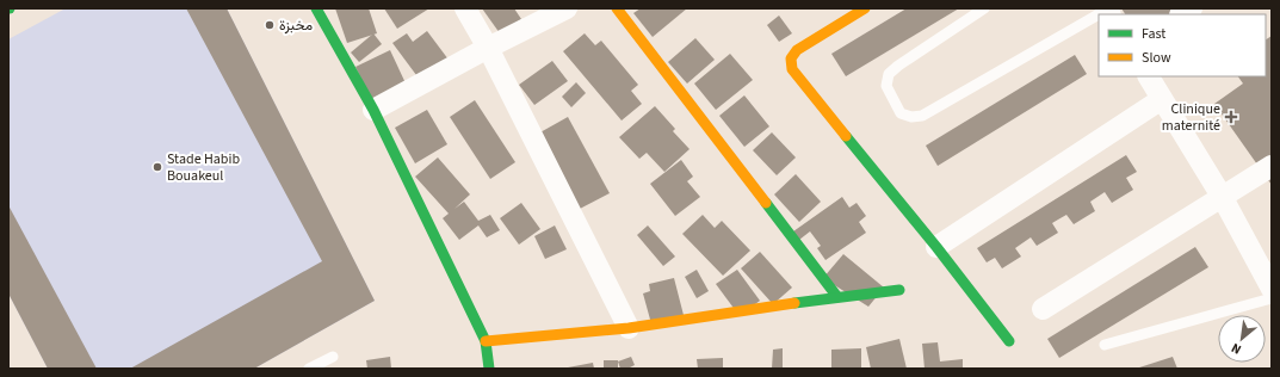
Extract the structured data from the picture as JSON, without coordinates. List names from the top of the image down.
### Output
{
  "places": {
    "other": ["مخبزة", "Stade Habib Bouakeul"],
    "health": ["Clinique maternité"]
  },
  "legend": ["Fast", "Slow"],
  "north": "bottom left"
}
